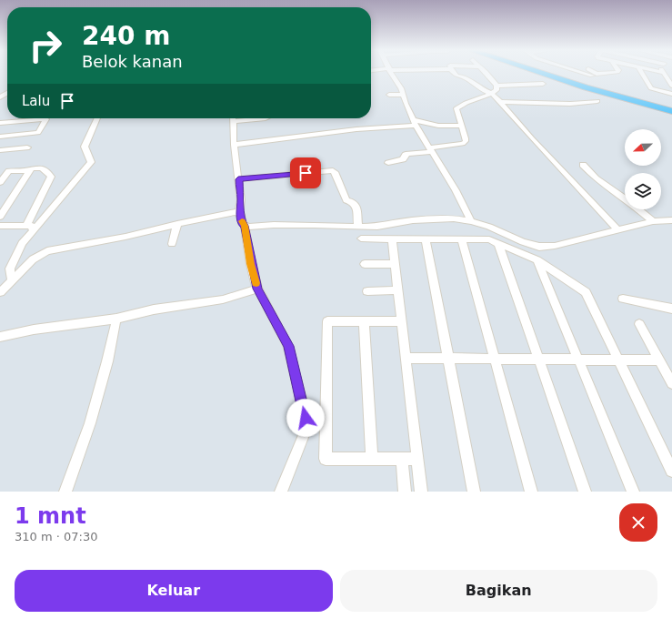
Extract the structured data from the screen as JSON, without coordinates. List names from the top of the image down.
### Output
{
  "north": "left",
  "page": {
    "turn": ["240 m", "Belok kanan"],
    "then": "Lalu",
    "heading": ["1 mnt", "310 m · 07:30"],
    "buttons": ["Keluar", "Bagikan"]
  }
}
